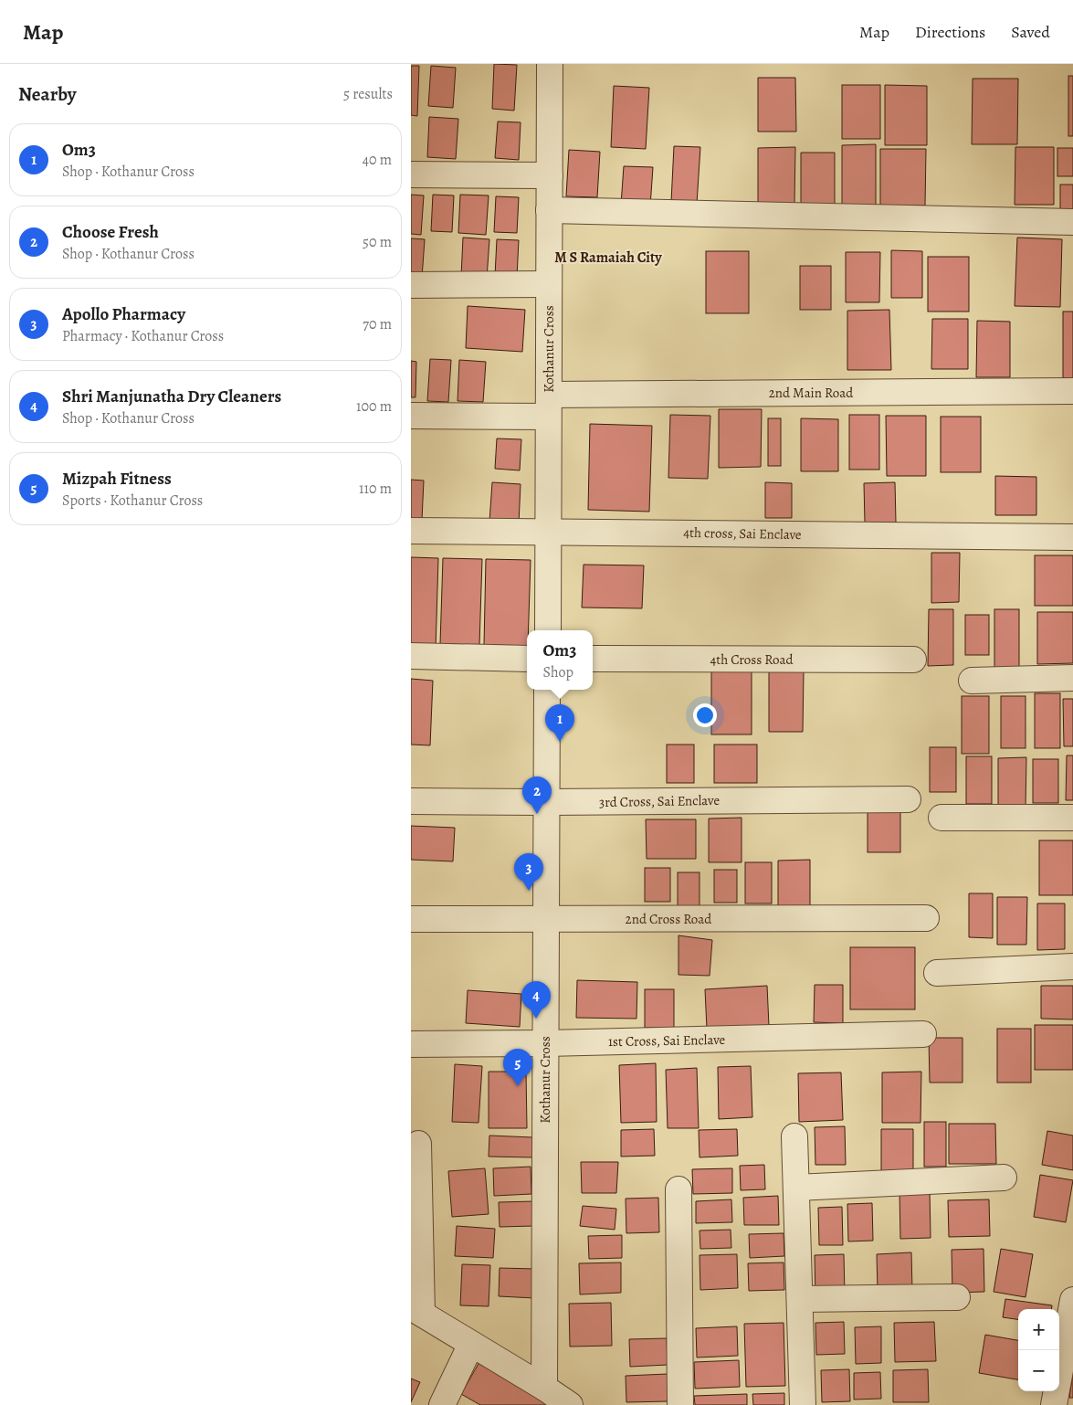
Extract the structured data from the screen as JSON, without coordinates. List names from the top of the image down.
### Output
{
  "streets": {
    "street": [
      "Kothanur Cross",
      "2nd Main Road",
      "4th cross, Sai Enclave",
      "4th Cross Road",
      "3rd Cross, Sai Enclave",
      "2nd Cross Road",
      "1st Cross, Sai Enclave"
    ]
  },
  "crossings": [
    ["Kothanur Cross", "2nd Main Road"],
    ["Kothanur Cross", "4th cross, Sai Enclave"],
    ["Kothanur Cross", "3rd Cross, Sai Enclave"],
    ["Kothanur Cross", "2nd Cross Road"],
    ["Kothanur Cross", "1st Cross, Sai Enclave"]
  ],
  "districts": ["M S Ramaiah City"],
  "page": {
    "header": "Map",
    "nav": ["Map", "Directions", "Saved"],
    "heading": ["Nearby", "5 results"],
    "list": [
      {
        "mark": "1",
        "name": "Om3",
        "note": "Shop · Kothanur Cross",
        "value": "40 m"
      },
      {
        "mark": "2",
        "name": "Choose Fresh",
        "note": "Shop · Kothanur Cross",
        "value": "50 m"
      },
      {
        "mark": "3",
        "name": "Apollo Pharmacy",
        "note": "Pharmacy · Kothanur Cross",
        "value": "70 m"
      },
      {
        "mark": "4",
        "name": "Shri Manjunatha Dry Cleaners",
        "note": "Shop · Kothanur Cross",
        "value": "100 m"
      },
      {
        "mark": "5",
        "name": "Mizpah Fitness",
        "note": "Sports · Kothanur Cross",
        "value": "110 m"
      }
    ],
    "popup": ["Om3", "Shop"],
    "pins": [
      "1",
      "2",
      "3",
      "4",
      "5"
    ],
    "map_buttons": ["+", "−"]
  }
}
